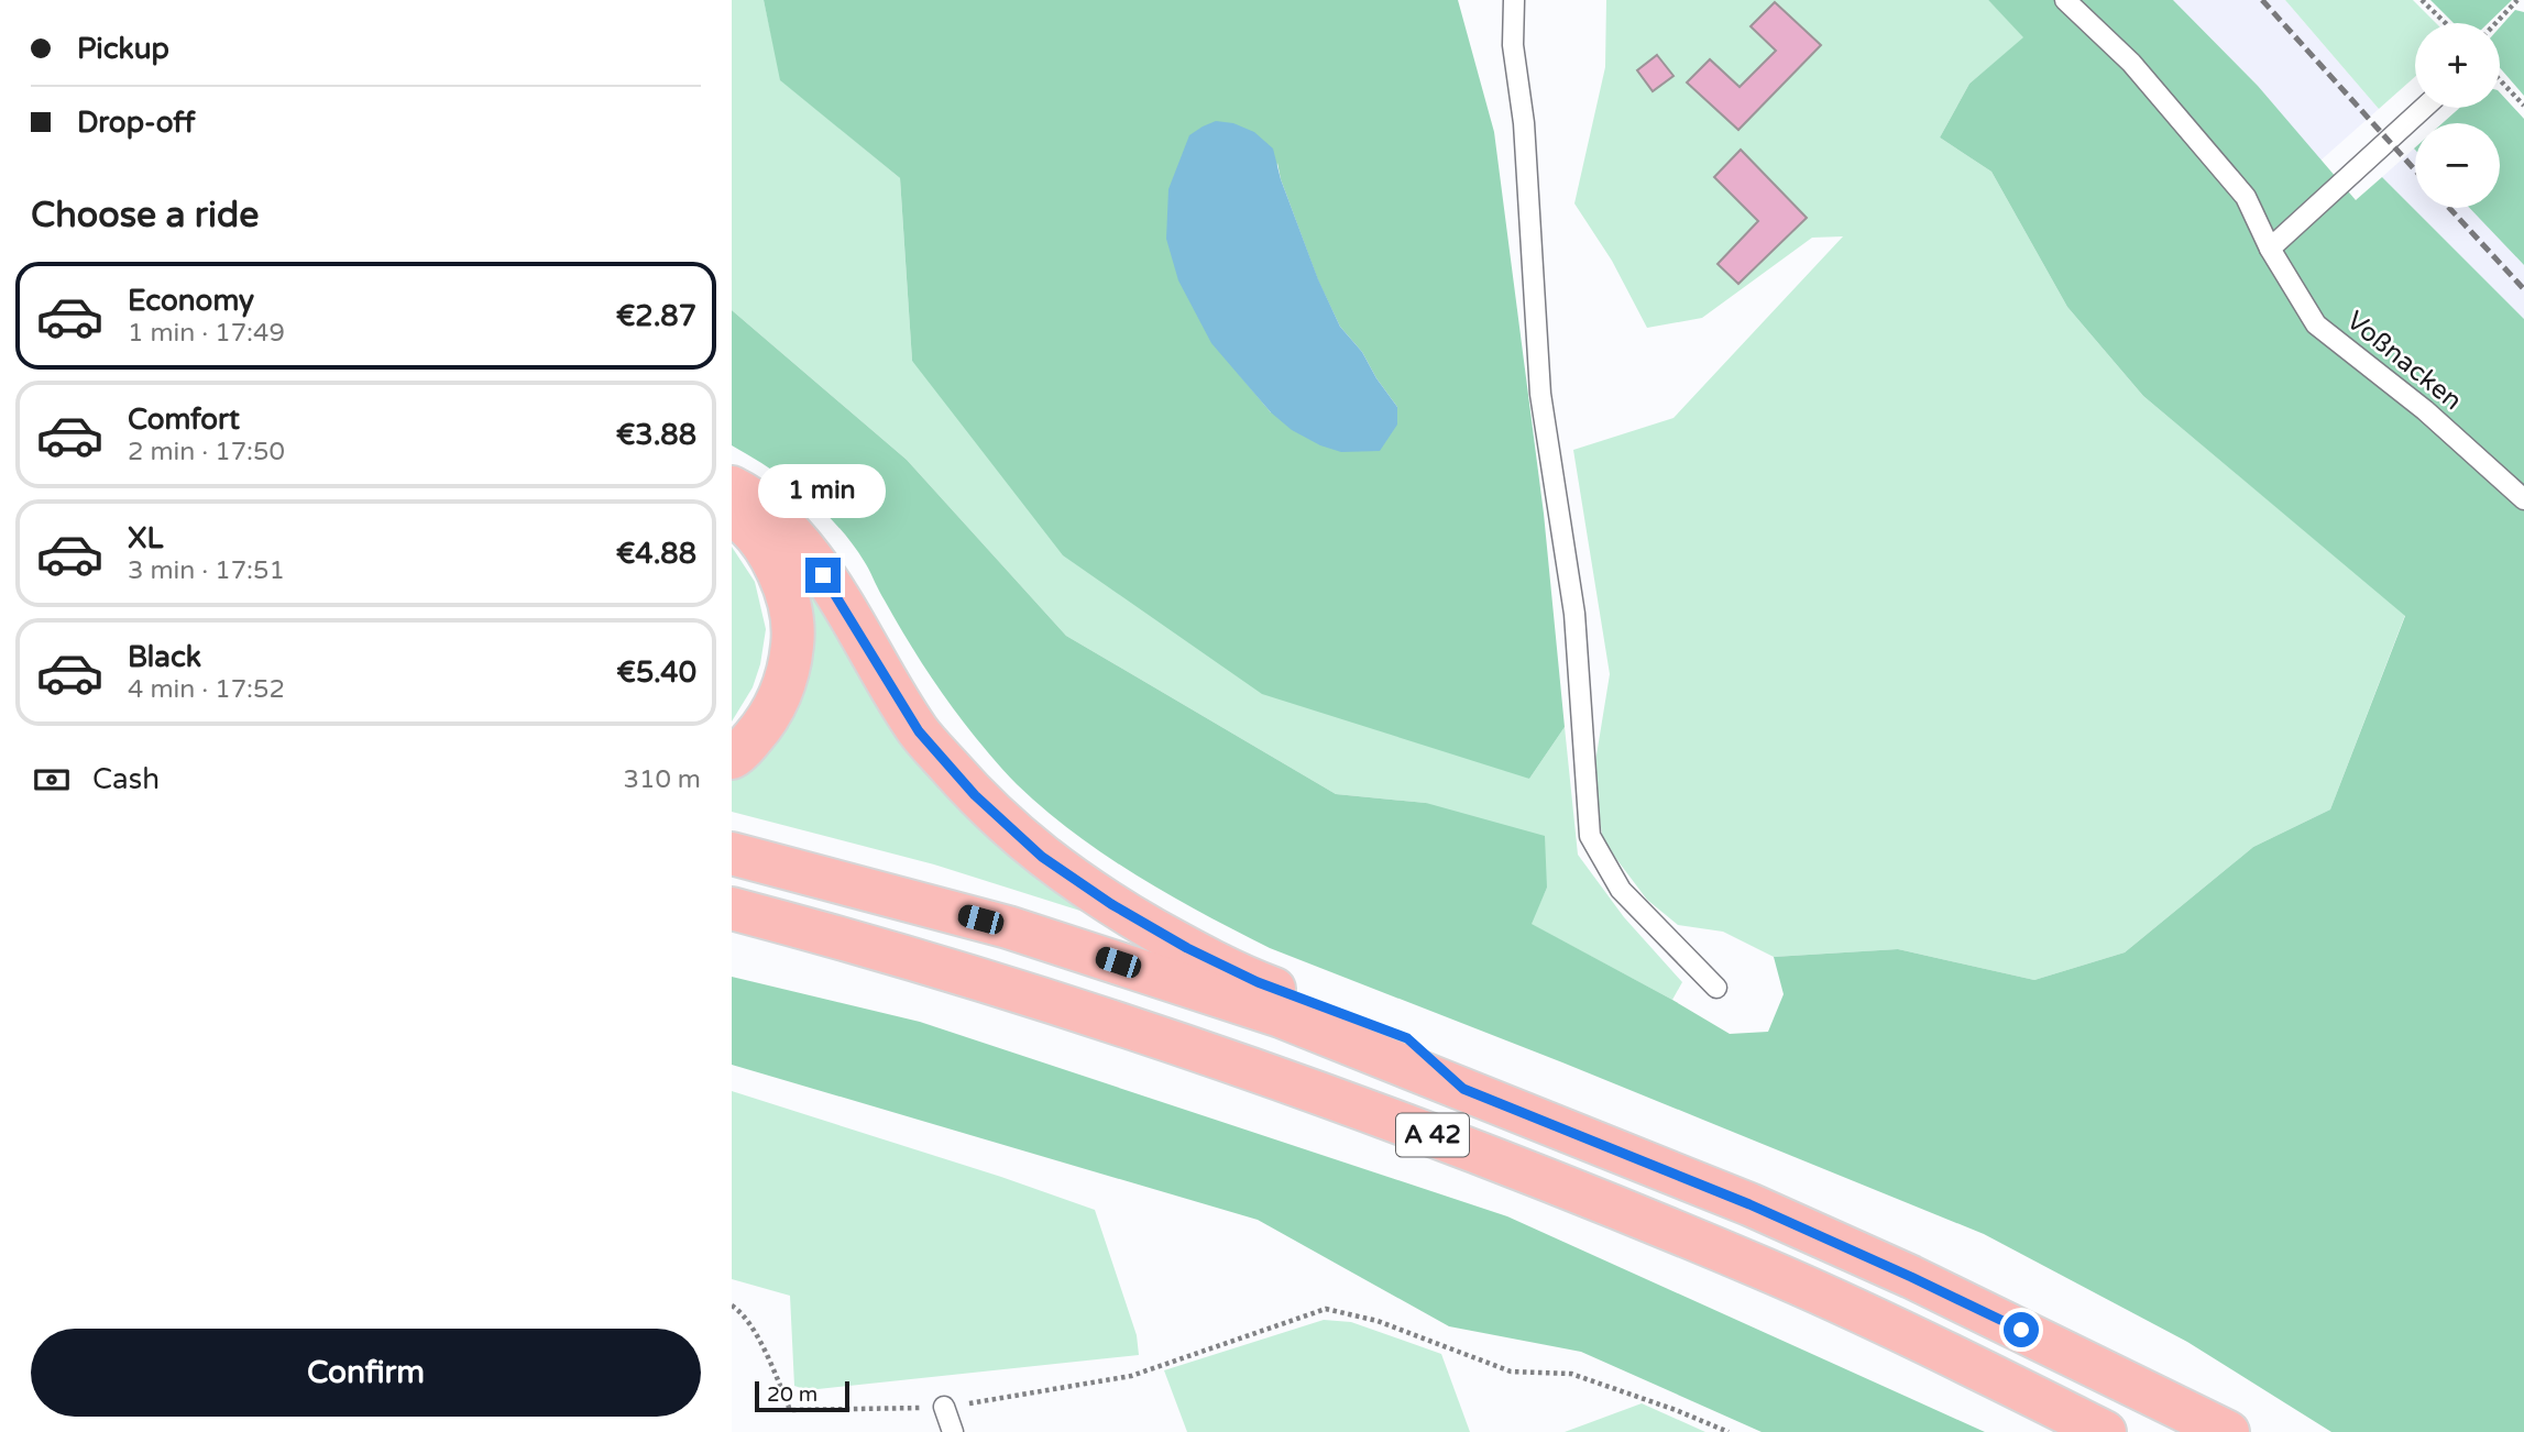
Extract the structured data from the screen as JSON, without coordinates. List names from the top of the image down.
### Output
{
  "streets": {
    "highway": ["A 42"],
    "lane": ["Voßnacken"]
  },
  "scale_bar": "20 m",
  "page": {
    "banner": ["Pickup", "Drop-off"],
    "map_buttons": ["+", "−"],
    "heading": "Choose a ride",
    "list": [
      {
        "name": "Economy",
        "note": "1 min · 17:49",
        "value": "€2.87"
      },
      {
        "name": "Comfort",
        "note": "2 min · 17:50",
        "value": "€3.88"
      },
      {
        "name": "XL",
        "note": "3 min · 17:51",
        "value": "€4.88"
      },
      {
        "name": "Black",
        "note": "4 min · 17:52",
        "value": "€5.40"
      }
    ],
    "bubble": "1 min",
    "pay": ["Cash", "310 m"],
    "buttons": "Confirm",
    "scale": "20 m"
  }
}
